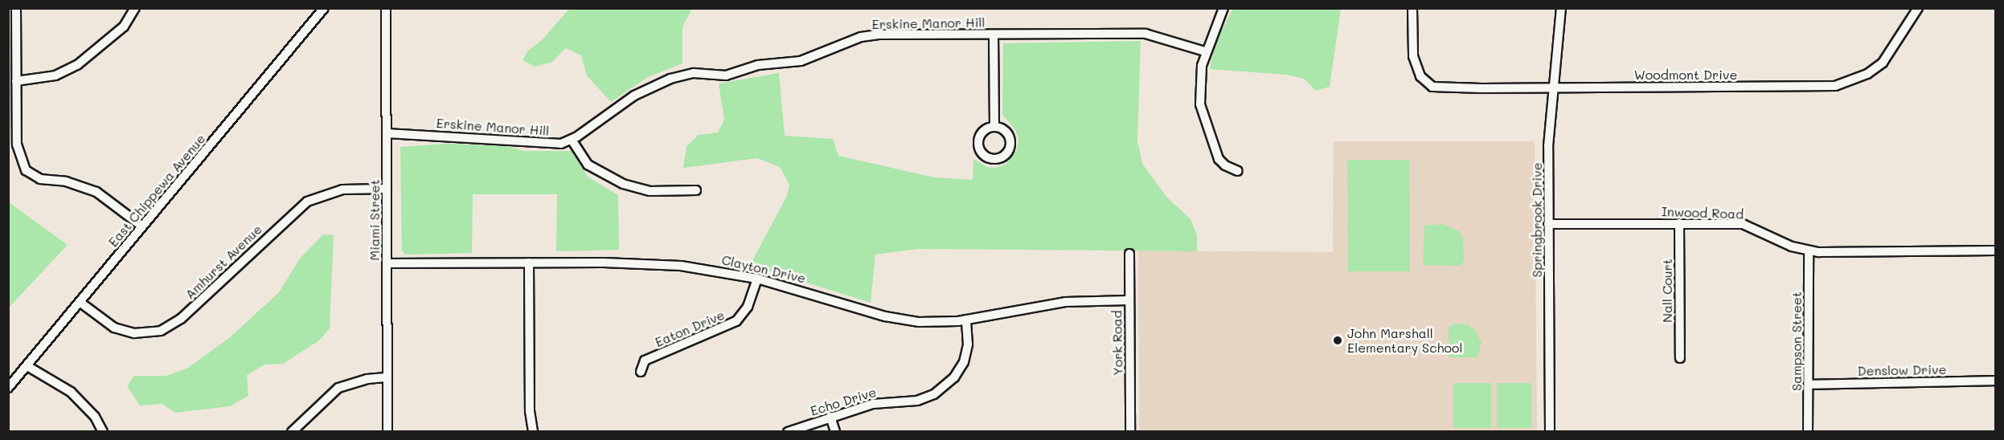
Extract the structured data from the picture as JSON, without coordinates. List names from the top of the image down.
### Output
{
  "streets": {
    "street": [
      "Erskine Manor Hill",
      "Woodmont Drive",
      "East Chippewa Avenue",
      "Inwood Road",
      "Miami Street",
      "Springbrook Drive",
      "Amhurst Avenue",
      "Clayton Drive",
      "Nall Court",
      "Eaton Drive",
      "Sampson Street",
      "York Road",
      "Denslow Drive",
      "Echo Drive"
    ]
  },
  "crossings": [
    ["Erskine Manor Hill", "Miami Street"],
    ["Woodmont Drive", "Springbrook Drive"],
    ["East Chippewa Avenue", "Amhurst Avenue"],
    ["Inwood Road", "Springbrook Drive"],
    ["Inwood Road", "Nall Court"],
    ["Inwood Road", "Sampson Street"],
    ["Miami Street", "Amhurst Avenue"],
    ["Miami Street", "Clayton Drive"],
    ["Clayton Drive", "Eaton Drive"],
    ["Clayton Drive", "York Road"],
    ["Clayton Drive", "Echo Drive"],
    ["Sampson Street", "Denslow Drive"]
  ],
  "places": ["John Marshall Elementary School"]
}
